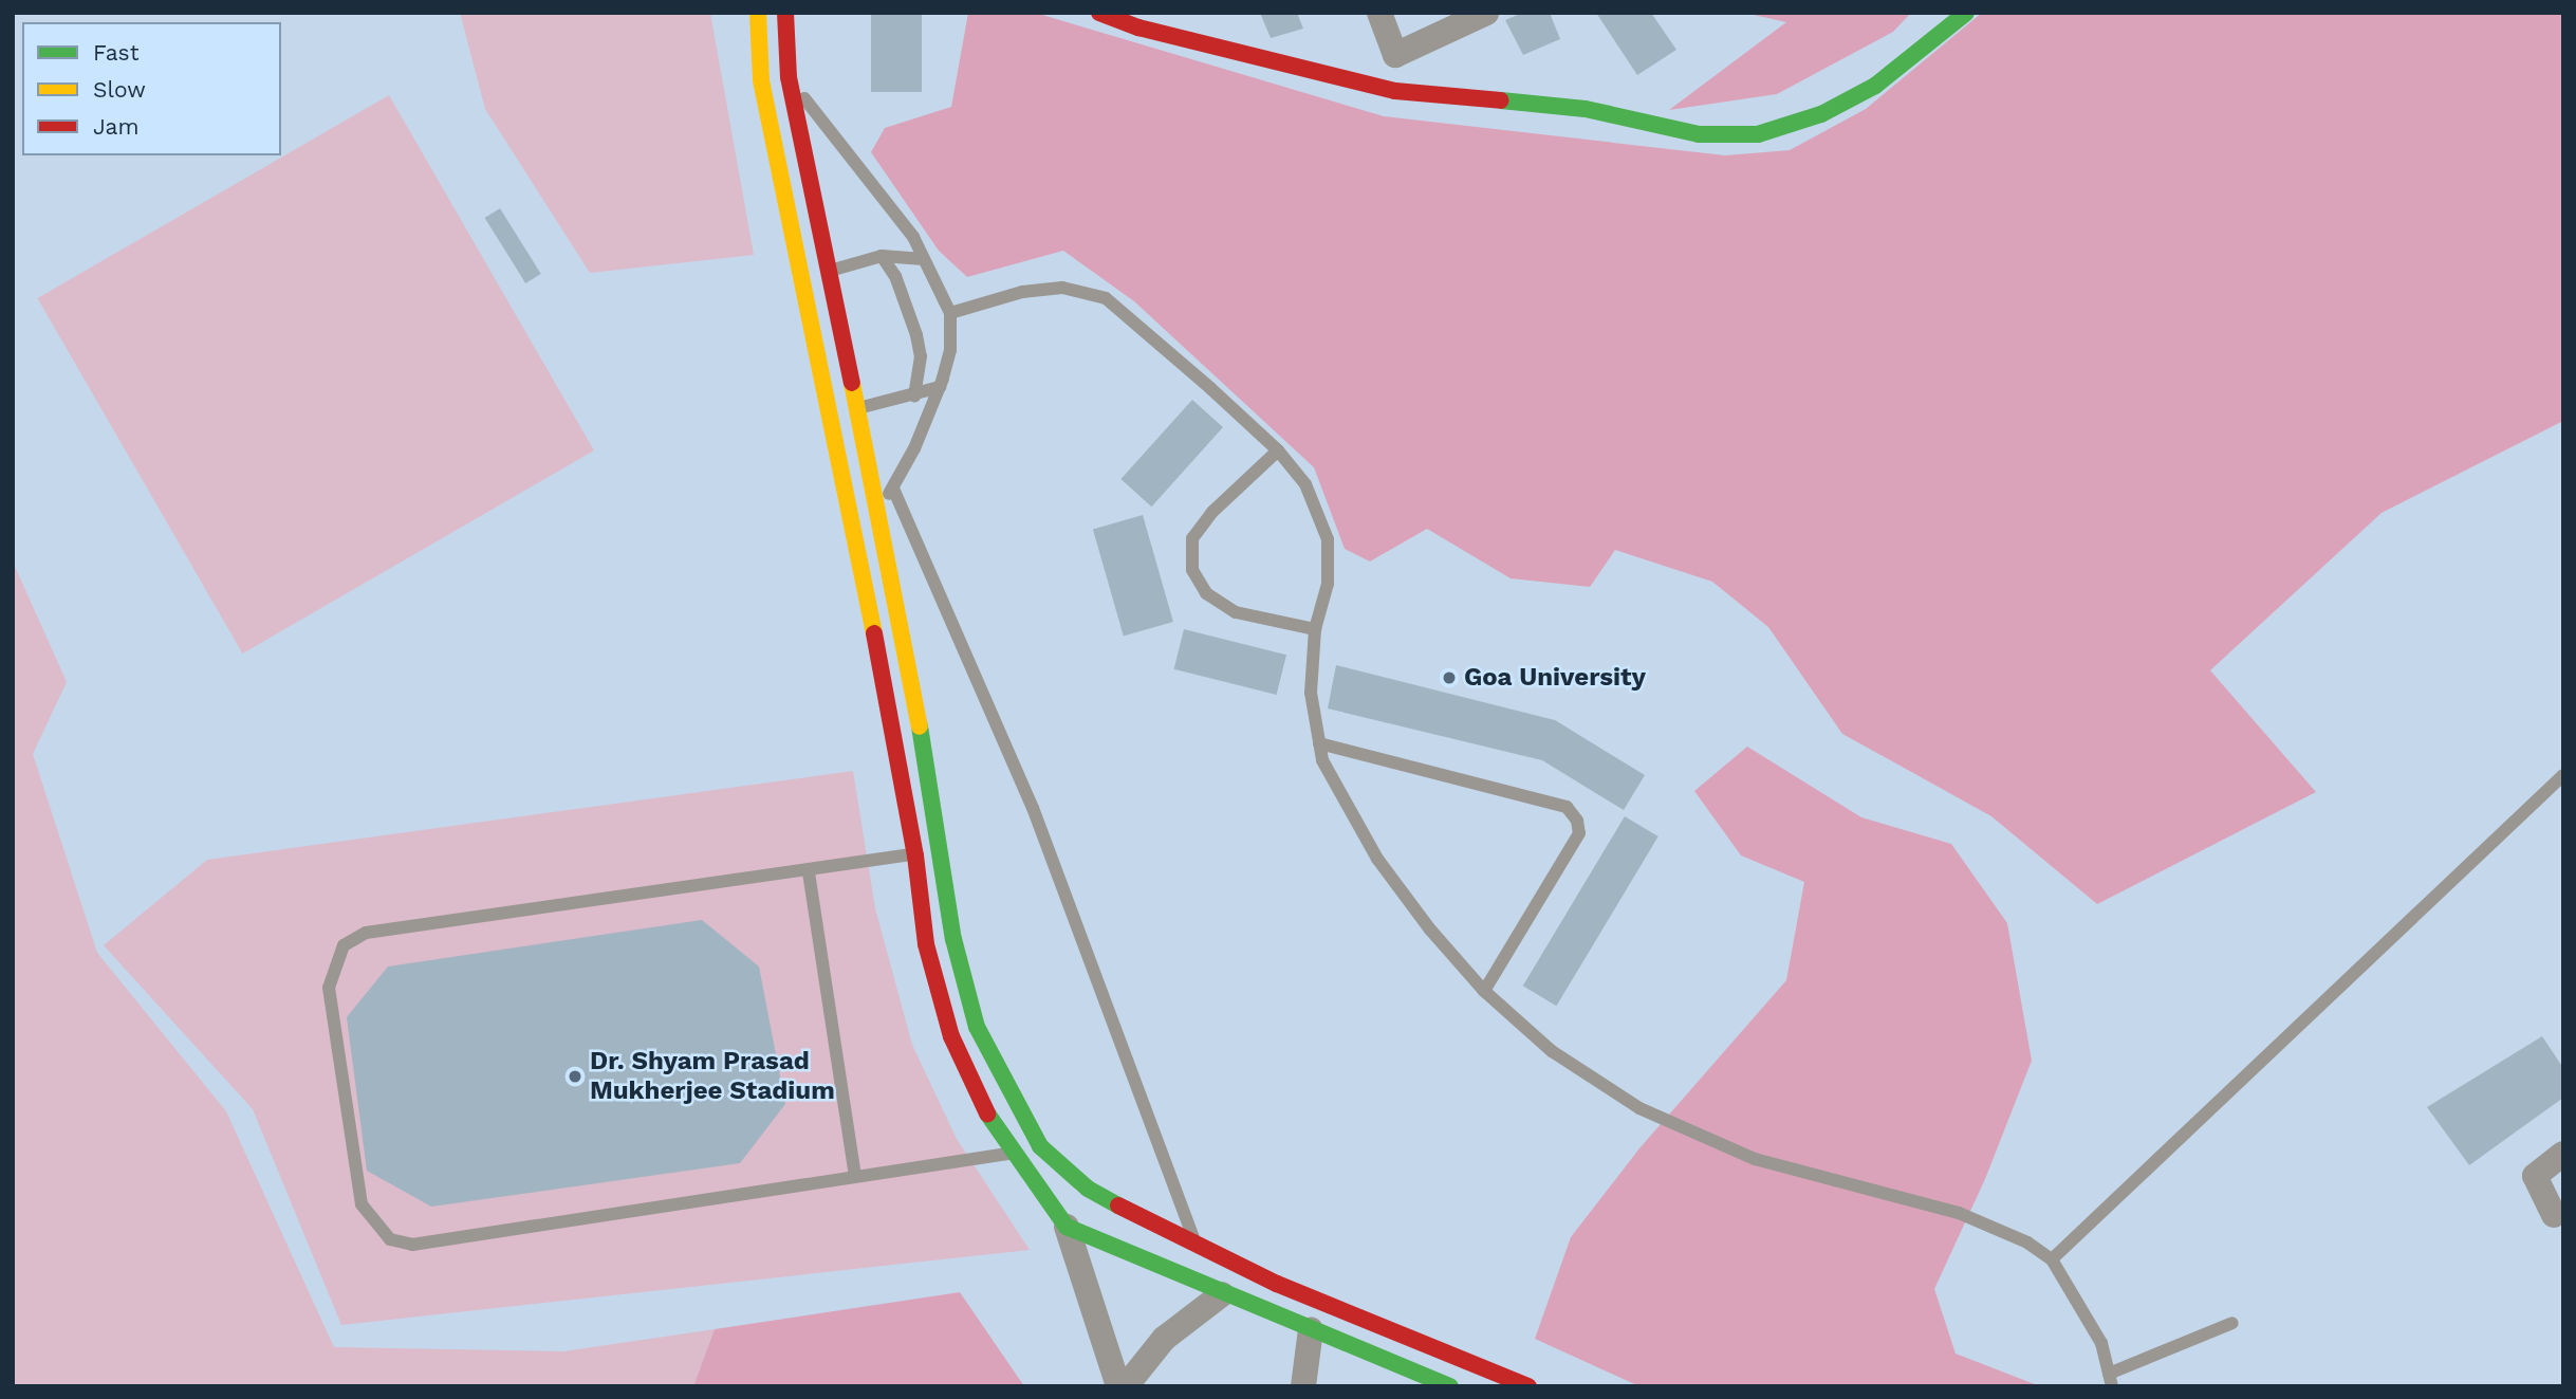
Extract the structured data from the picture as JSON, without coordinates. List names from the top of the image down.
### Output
{
  "places": ["Goa University", "Dr. Shyam Prasad Mukherjee Stadium"],
  "legend": ["Fast", "Slow", "Jam"]
}
